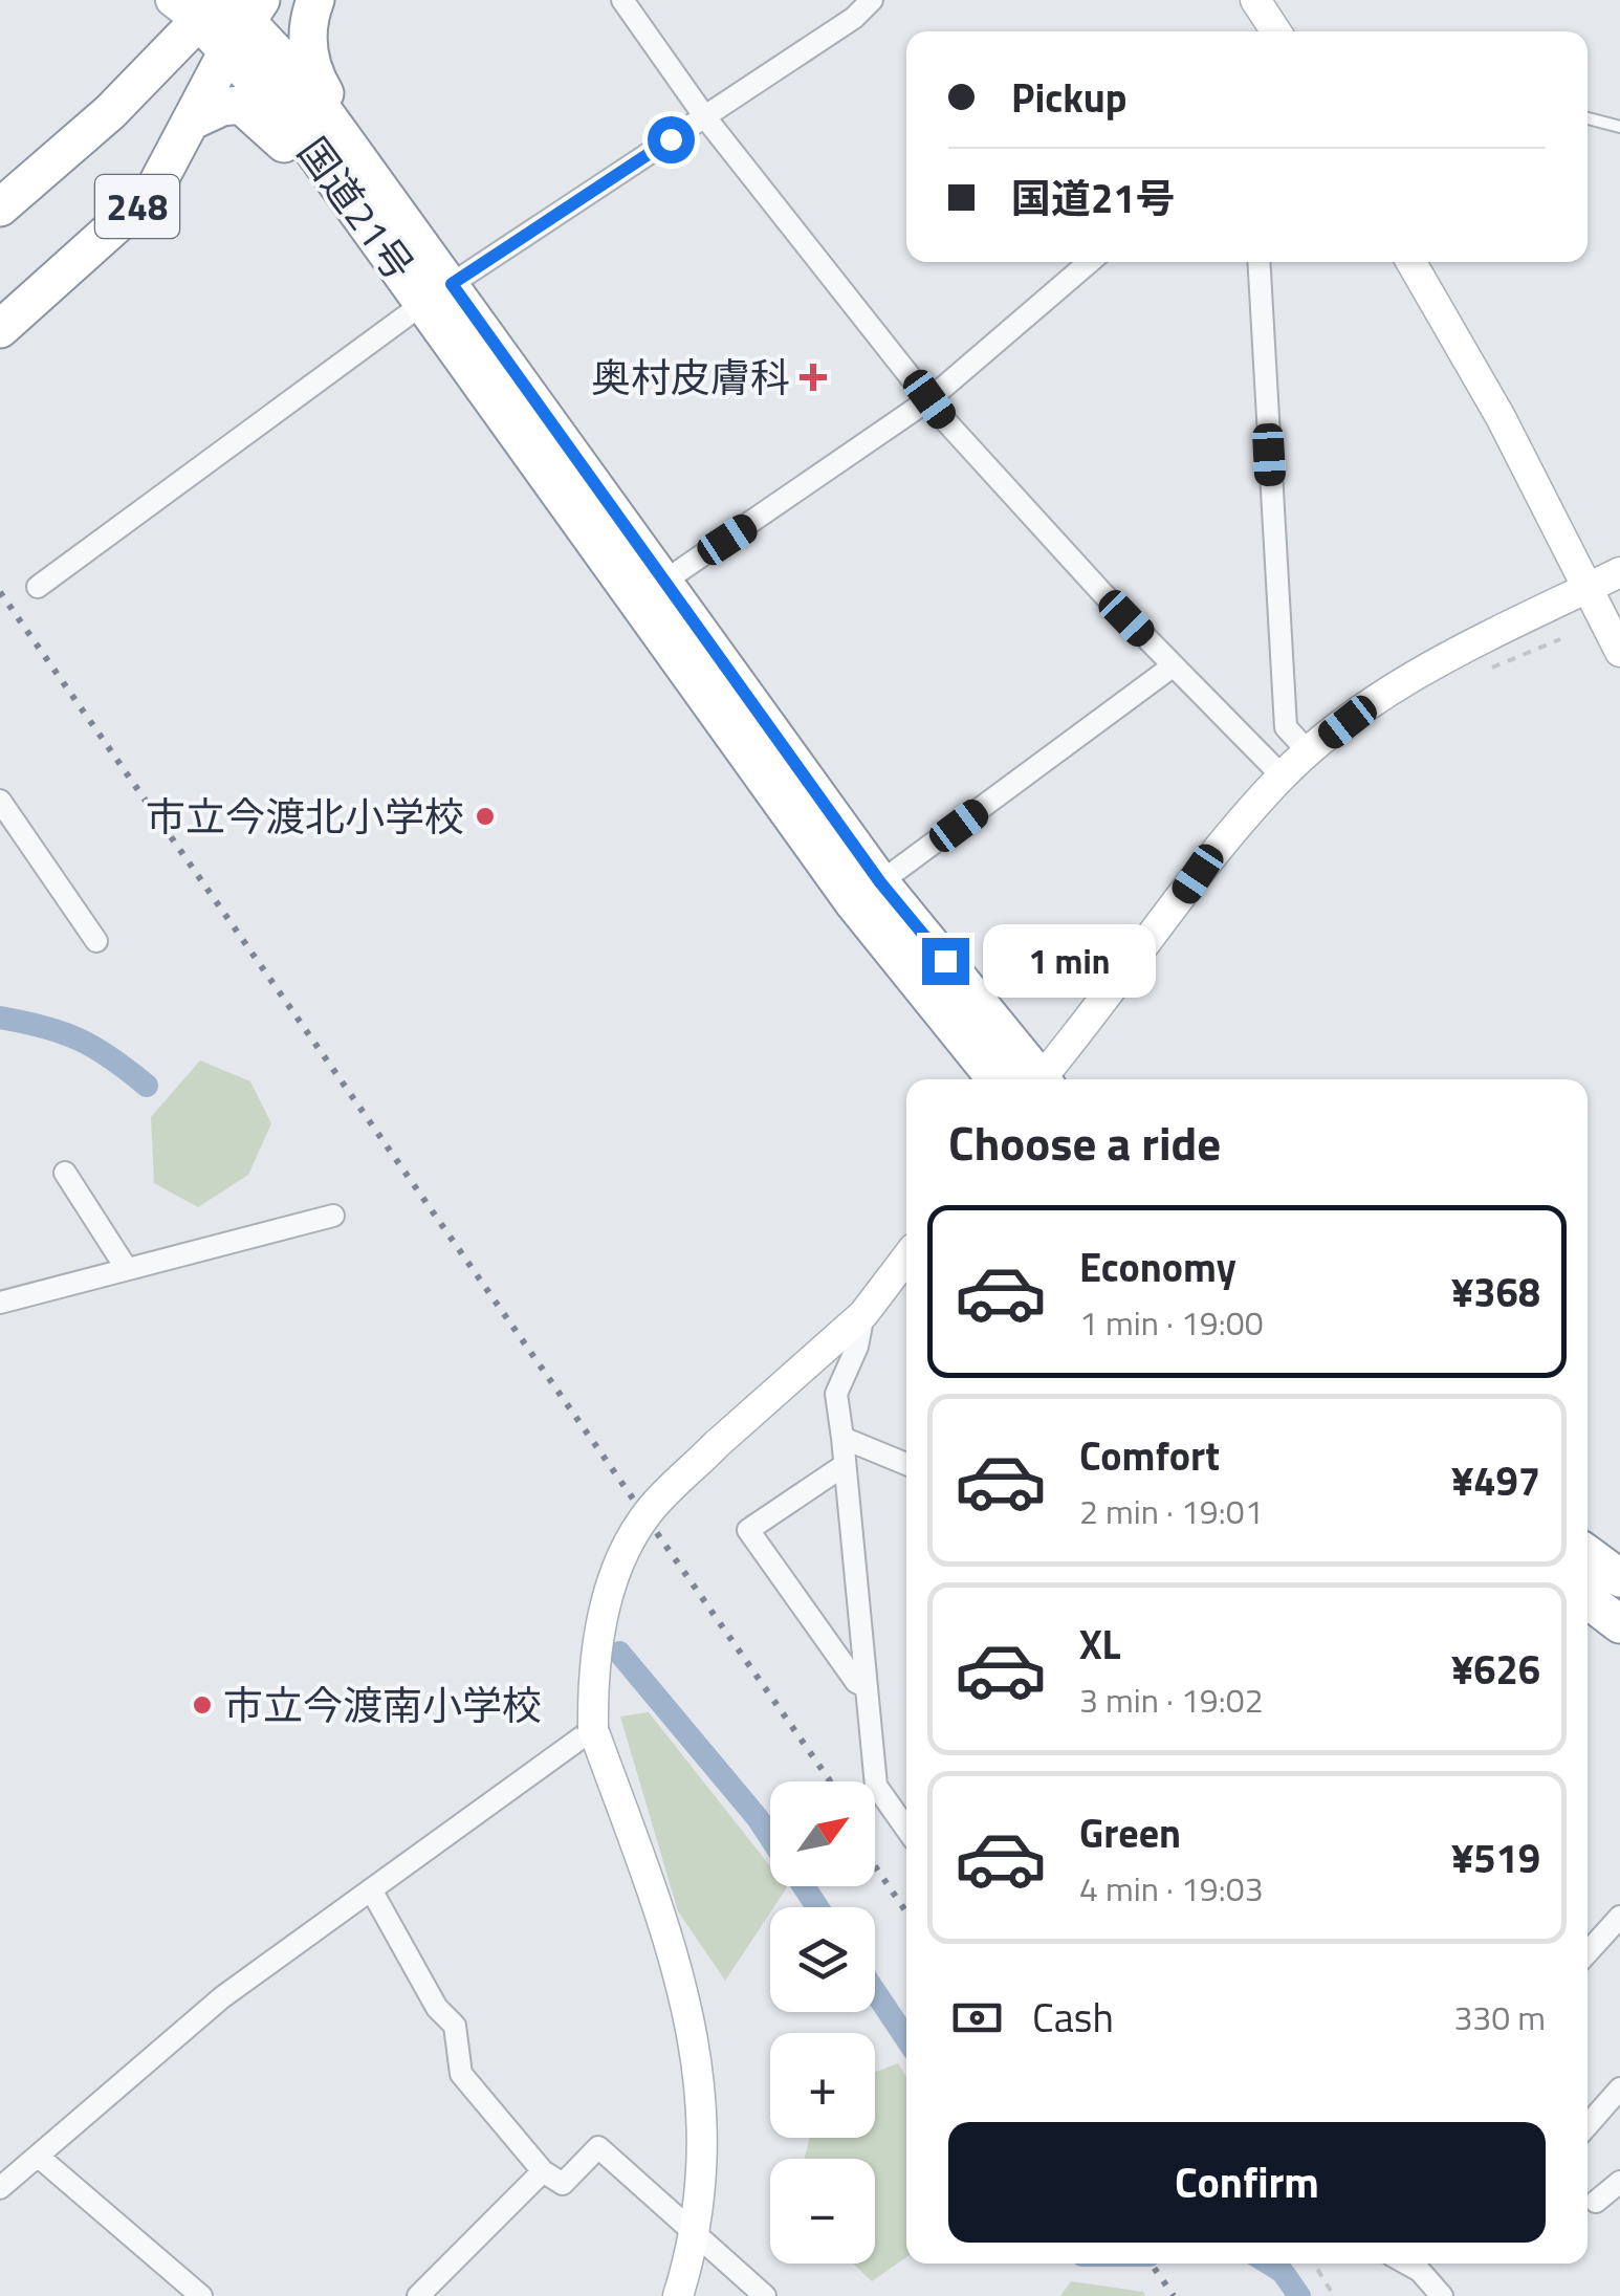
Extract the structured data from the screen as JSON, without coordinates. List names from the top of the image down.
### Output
{
  "streets": {
    "highway": ["248", "国道21号"]
  },
  "crossings": [
    ["248", "国道21号"]
  ],
  "places": {
    "health": ["奥村皮膚科"],
    "other": ["市立今渡北小学校", "市立今渡南小学校"]
  },
  "north": "top right",
  "page": {
    "banner": ["Pickup", "国道21号"],
    "bubble": "1 min",
    "heading": "Choose a ride",
    "list": [
      {
        "name": "Economy",
        "note": "1 min · 19:00",
        "value": "¥368"
      },
      {
        "name": "Comfort",
        "note": "2 min · 19:01",
        "value": "¥497"
      },
      {
        "name": "XL",
        "note": "3 min · 19:02",
        "value": "¥626"
      },
      {
        "name": "Green",
        "note": "4 min · 19:03",
        "value": "¥519"
      }
    ],
    "map_buttons": ["+", "−"],
    "pay": ["Cash", "330 m"],
    "buttons": "Confirm"
  }
}
